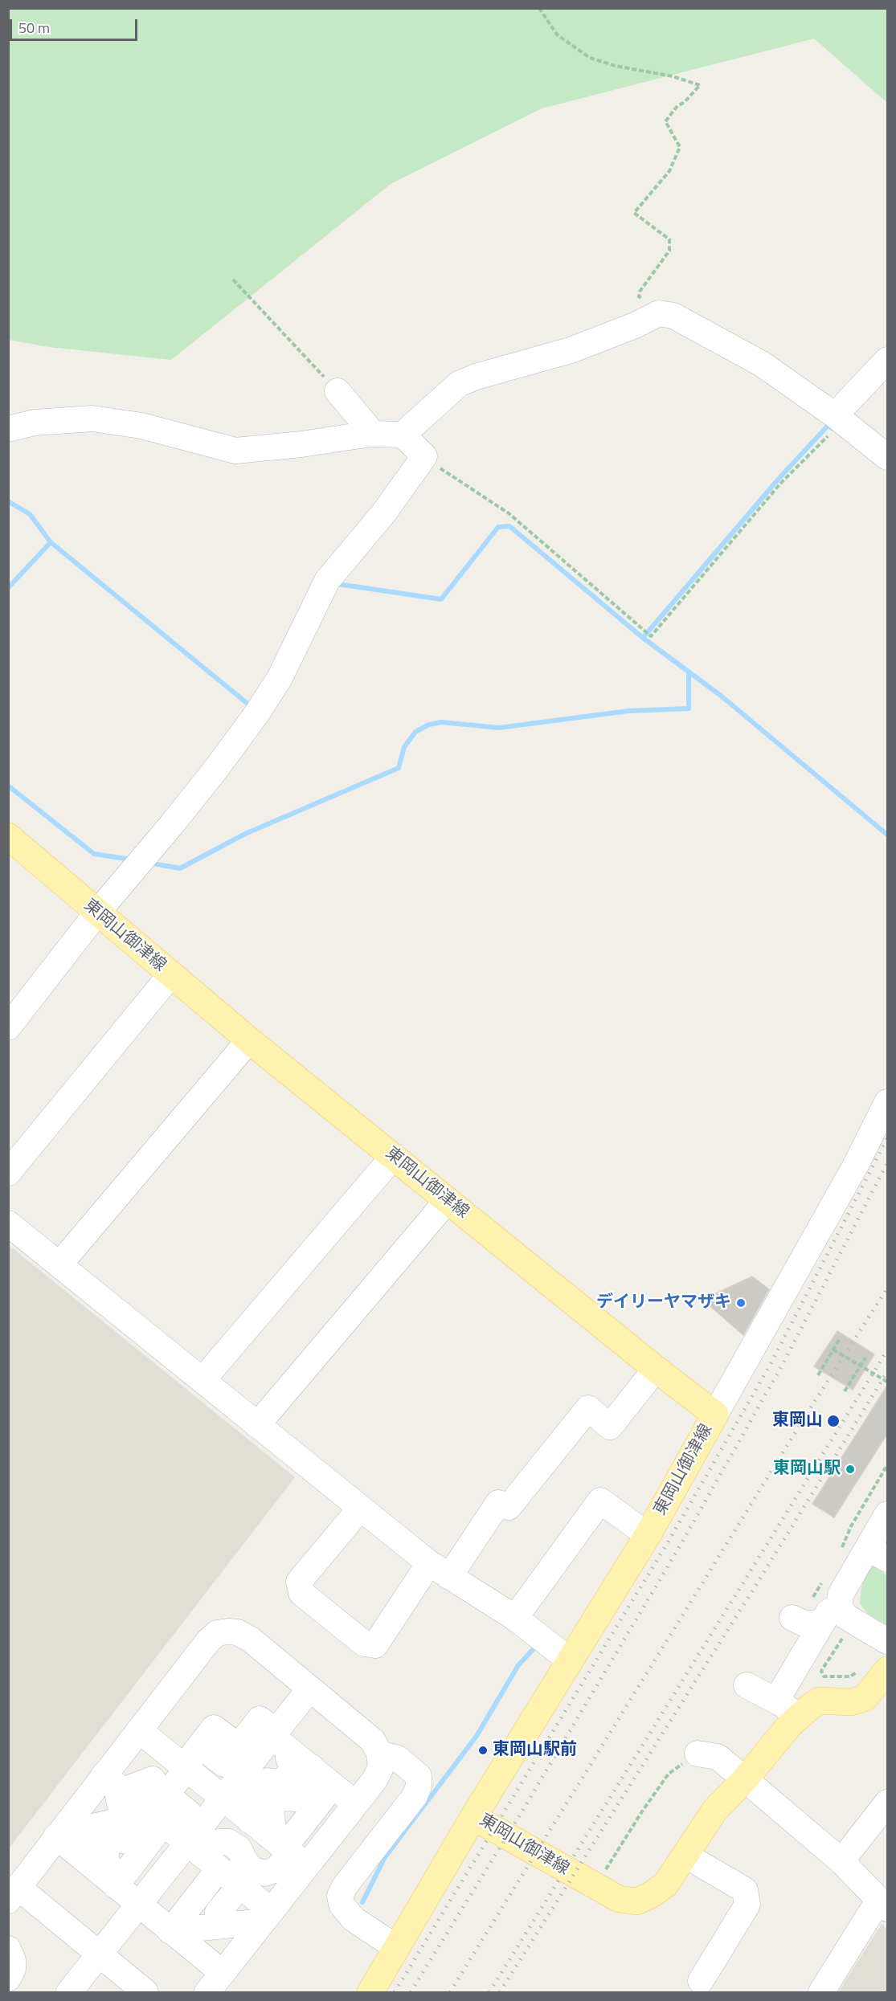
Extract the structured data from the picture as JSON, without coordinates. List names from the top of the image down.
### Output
{
  "streets": {
    "main road": ["東岡山御津線"]
  },
  "places": [
    "デイリーヤマザキ",
    "東岡山",
    "東岡山駅",
    "東岡山駅前"
  ],
  "scale_bar": "50 m"
}
